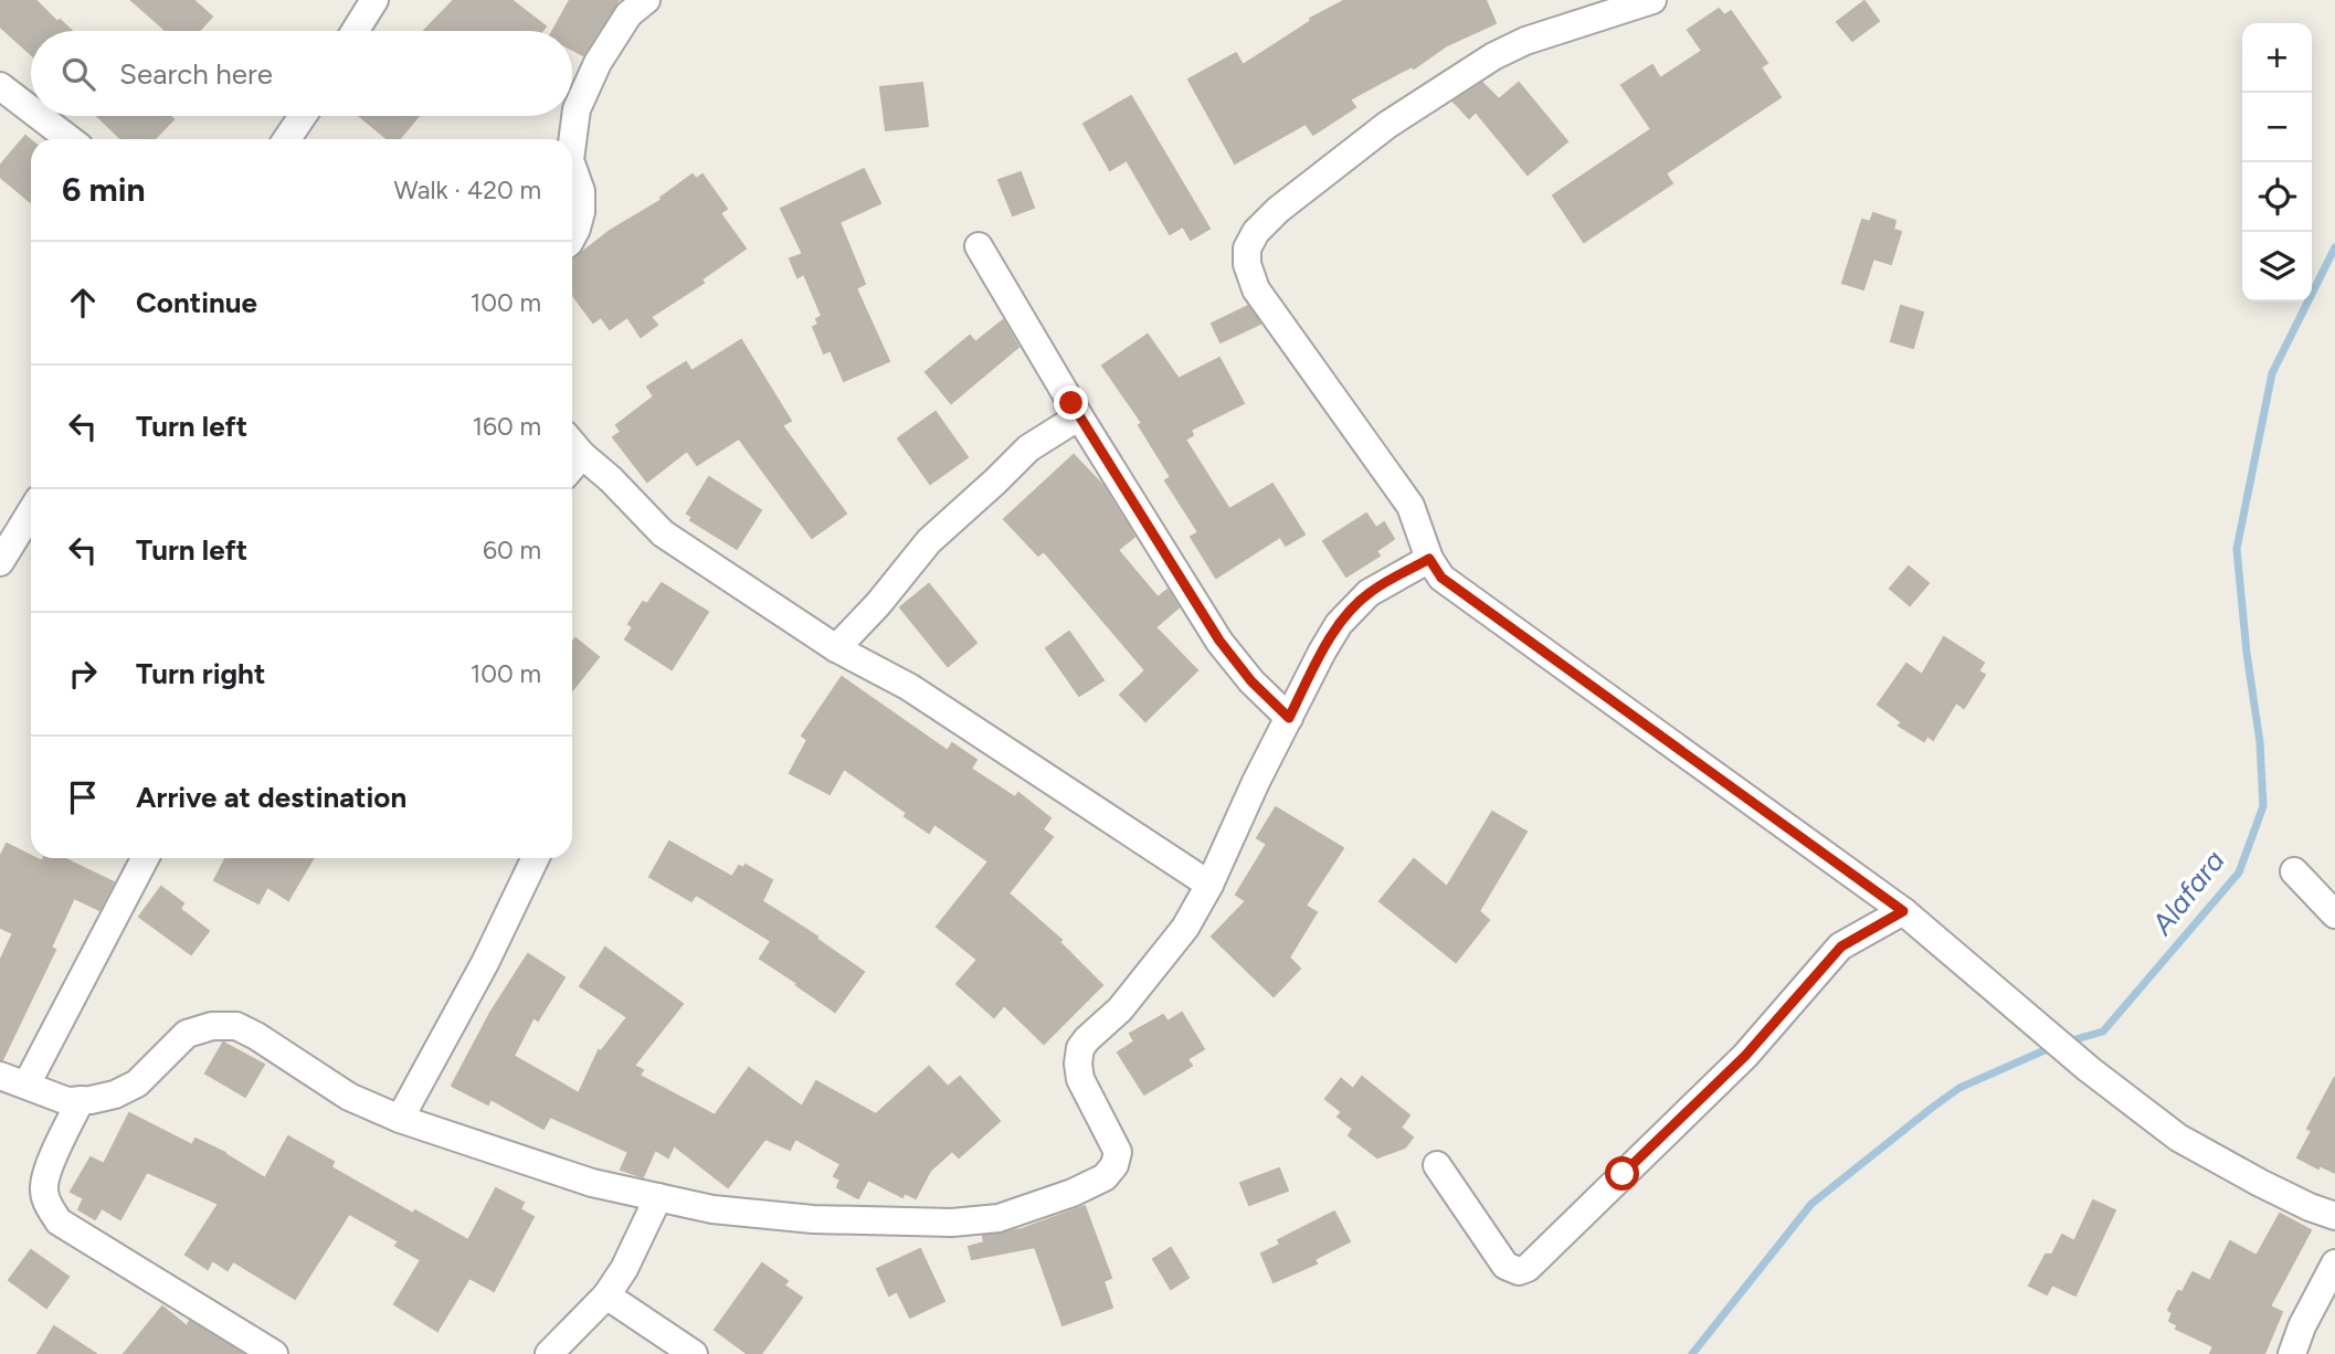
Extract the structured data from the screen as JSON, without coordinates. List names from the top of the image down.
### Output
{
  "water": ["Alafara"],
  "page": {
    "map_buttons": ["+", "−"],
    "search": "Search here",
    "heading": ["6 min", "Walk · 420 m"],
    "list": [
      ["Continue", "100 m"],
      ["Turn left", "160 m"],
      ["Turn left", "60 m"],
      ["Turn right", "100 m"],
      "Arrive at destination"
    ]
  }
}
